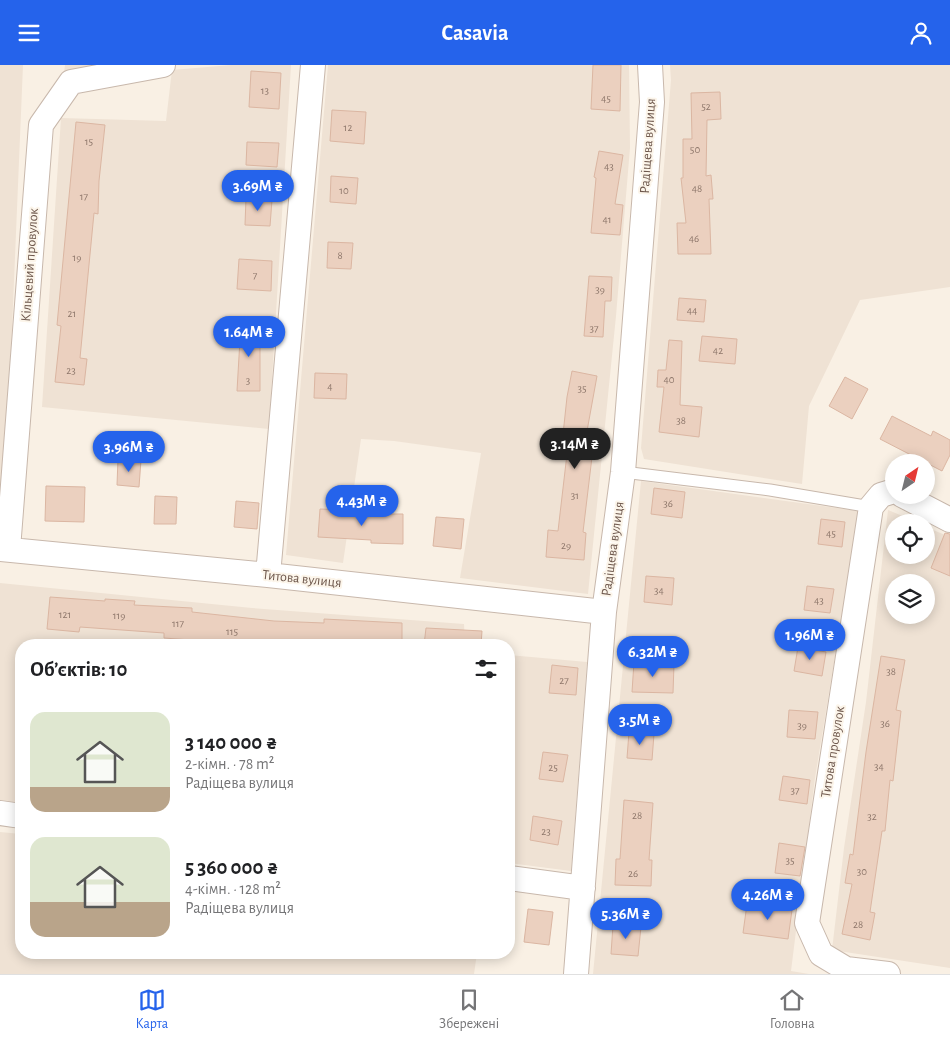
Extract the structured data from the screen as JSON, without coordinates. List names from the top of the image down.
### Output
{
  "streets": {
    "street": [
      "Радіщева вулиця",
      "Кільцевий провулок",
      "Титова вулиця",
      "Титова провулок"
    ]
  },
  "crossings": [
    ["Радіщева вулиця", "Титова вулиця"],
    ["Кільцевий провулок", "Титова вулиця"]
  ],
  "house_numbers": [
    "13",
    "45",
    "52",
    "12",
    "15",
    "50",
    "43",
    "48",
    "10",
    "17",
    "41",
    "46",
    "8",
    "19",
    "7",
    "39",
    "44",
    "21",
    "37",
    "42",
    "23",
    "40",
    "3",
    "4",
    "35",
    "38",
    "31",
    "36",
    "45",
    "29",
    "34",
    "43",
    "121",
    "119",
    "117",
    "115",
    "38",
    "27",
    "36",
    "39",
    "34",
    "25",
    "37",
    "28",
    "32",
    "23",
    "35",
    "30",
    "26",
    "28"
  ],
  "north": "top right",
  "page": {
    "header": "Casavia",
    "price": [
      "3.69M ₴",
      "1.64M ₴",
      "3.14M ₴",
      "3.96M ₴",
      "4.43M ₴",
      "1.96M ₴",
      "6.32M ₴",
      "3.5M ₴",
      "4.26M ₴",
      "5.36M ₴"
    ],
    "heading": "Об’єктів: 10",
    "list": [
      {
        "name": "3 140 000 ₴",
        "note": "2-кімн. · 78 m² · Радіщева вулиця"
      },
      {
        "name": "5 360 000 ₴",
        "note": "4-кімн. · 128 m² · Радіщева вулиця"
      }
    ],
    "tabs": ["Карта", "Збережені", "Головна"]
  }
}
